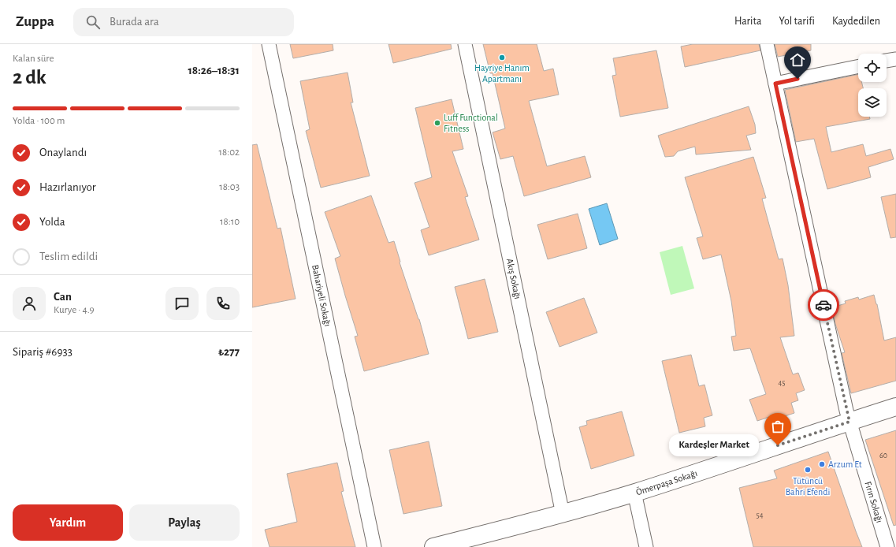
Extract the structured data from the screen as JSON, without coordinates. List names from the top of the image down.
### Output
{
  "streets": {
    "street": [
      "Akış Sokağı",
      "Bahariyeli Sokağı",
      "Ömerpaşa Sokağı",
      "Fırın Sokağı"
    ]
  },
  "crossings": [
    ["Akış Sokağı", "Ömerpaşa Sokağı"],
    ["Ömerpaşa Sokağı", "Fırın Sokağı"]
  ],
  "places": [
    "Hayriye Hanım Apartmanı",
    "Luff Functional Fitness",
    "Kardeşler Market",
    "Arzum Et",
    "Tütüncü Bahri Efendi"
  ],
  "house_numbers": ["45", "60", "54"],
  "page": {
    "header": "Zuppa",
    "search": "Burada ara",
    "nav": ["Harita", "Yol tarifi", "Kaydedilen"],
    "heading": ["2 dk", "Kalan süre", "18:26–18:31"],
    "panel": [
      "Can",
      "Kurye · 4.9",
      "Sipariş #6933",
      "₺277"
    ],
    "bar": "Yolda · 100 m",
    "list": [
      ["Onaylandı", "18:02"],
      ["Hazırlanıyor", "18:03"],
      ["Yolda", "18:10"],
      "Teslim edildi"
    ],
    "bubble": "Kardeşler Market",
    "buttons": ["Yardım", "Paylaş"]
  }
}
